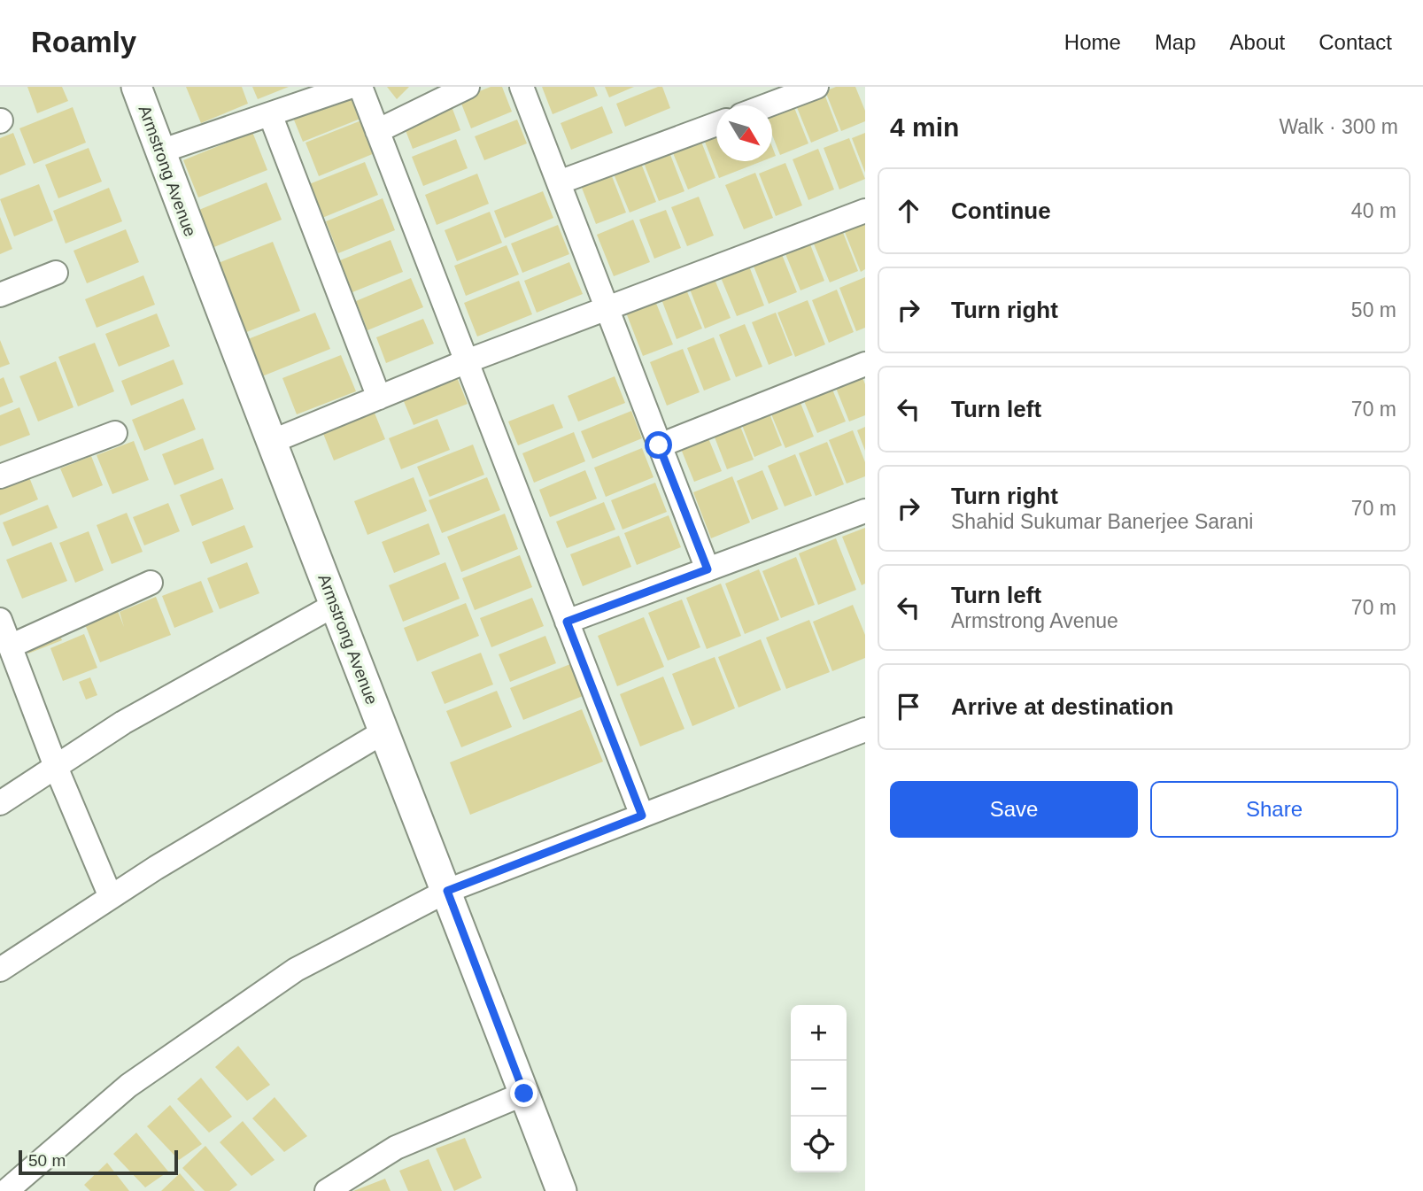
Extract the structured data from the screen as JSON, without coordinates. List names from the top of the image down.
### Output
{
  "streets": {
    "street": ["Armstrong Avenue"]
  },
  "scale_bar": "50 m",
  "north": "bottom right",
  "page": {
    "header": "Roamly",
    "nav": [
      "Home",
      "Map",
      "About",
      "Contact"
    ],
    "heading": ["4 min", "Walk · 300 m"],
    "list": [
      ["Continue", "40 m"],
      ["Turn right", "50 m"],
      ["Turn left", "70 m"],
      ["Turn right", "Shahid Sukumar Banerjee Sarani", "70 m"],
      ["Turn left", "Armstrong Avenue", "70 m"],
      "Arrive at destination"
    ],
    "buttons": ["Save", "Share"],
    "map_buttons": ["+", "−"],
    "scale": "50 m"
  }
}
